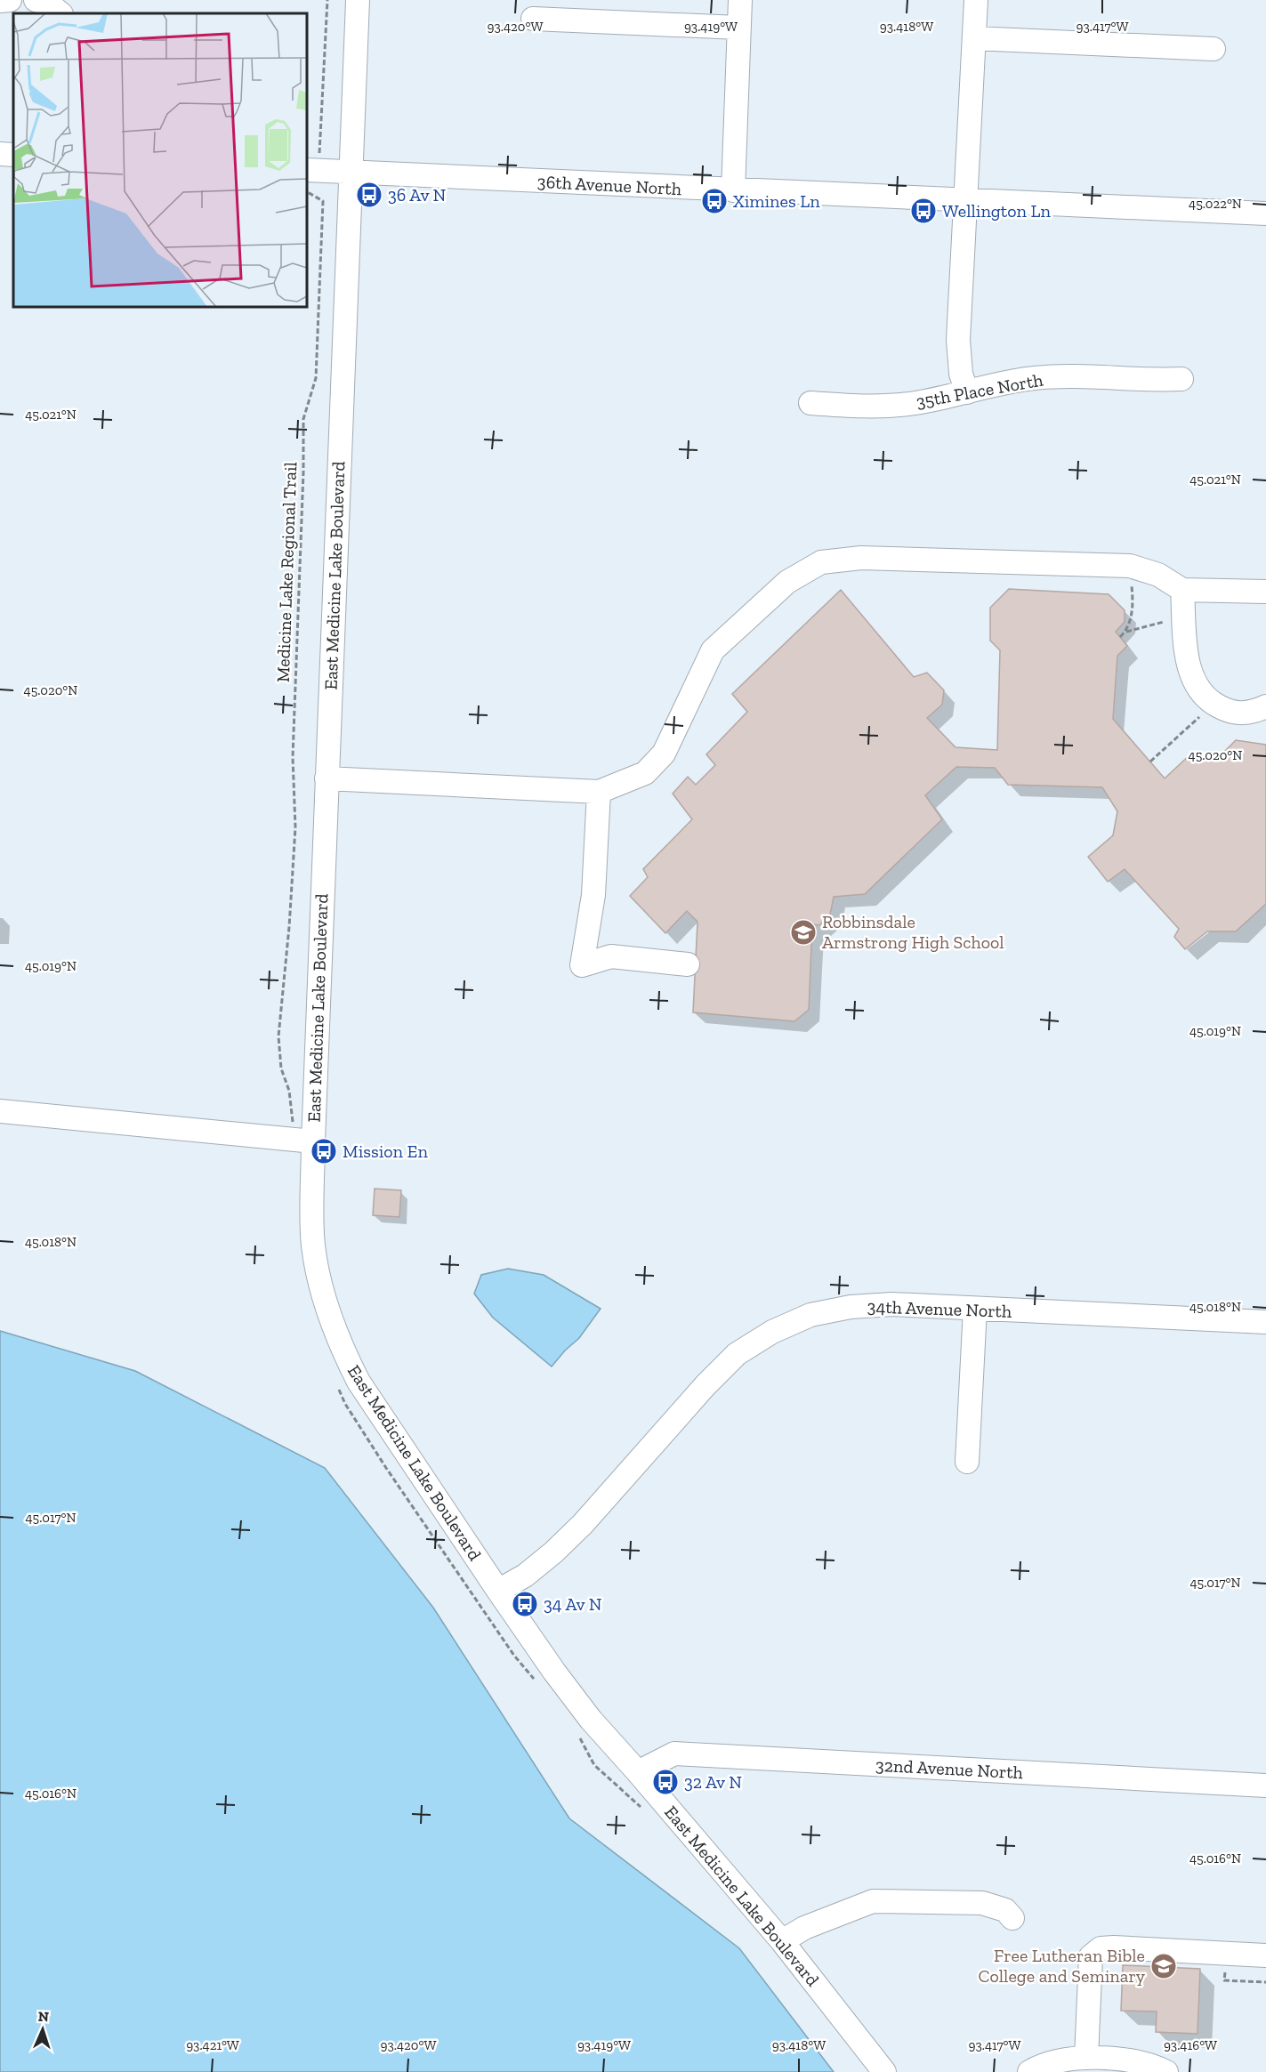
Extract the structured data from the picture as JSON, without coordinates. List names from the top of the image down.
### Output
{
  "streets": {
    "street": [
      "36th Avenue North",
      "35th Place North",
      "East Medicine Lake Boulevard",
      "34th Avenue North",
      "32nd Avenue North"
    ],
    "path": ["Medicine Lake Regional Trail"]
  },
  "crossings": [
    ["36th Avenue North", "Medicine Lake Regional Trail"],
    ["36th Avenue North", "East Medicine Lake Boulevard"],
    ["East Medicine Lake Boulevard", "34th Avenue North"],
    ["East Medicine Lake Boulevard", "32nd Avenue North"]
  ],
  "places": {
    "bus stop": [
      "36 Av N",
      "Ximines Ln",
      "Wellington Ln",
      "Mission En",
      "34 Av N",
      "32 Av N"
    ],
    "school or university": ["Robbinsdale Armstrong High School", "Free Lutheran Bible College and Seminary"]
  },
  "north": "top",
  "coordinates": [
    "93.420°W",
    "93.419°W",
    "93.418°W",
    "93.417°W",
    "45.022°N",
    "45.021°N",
    "45.020°N",
    "45.019°N",
    "45.018°N",
    "45.017°N",
    "45.016°N",
    "93.421°W",
    "93.416°W"
  ]
}
